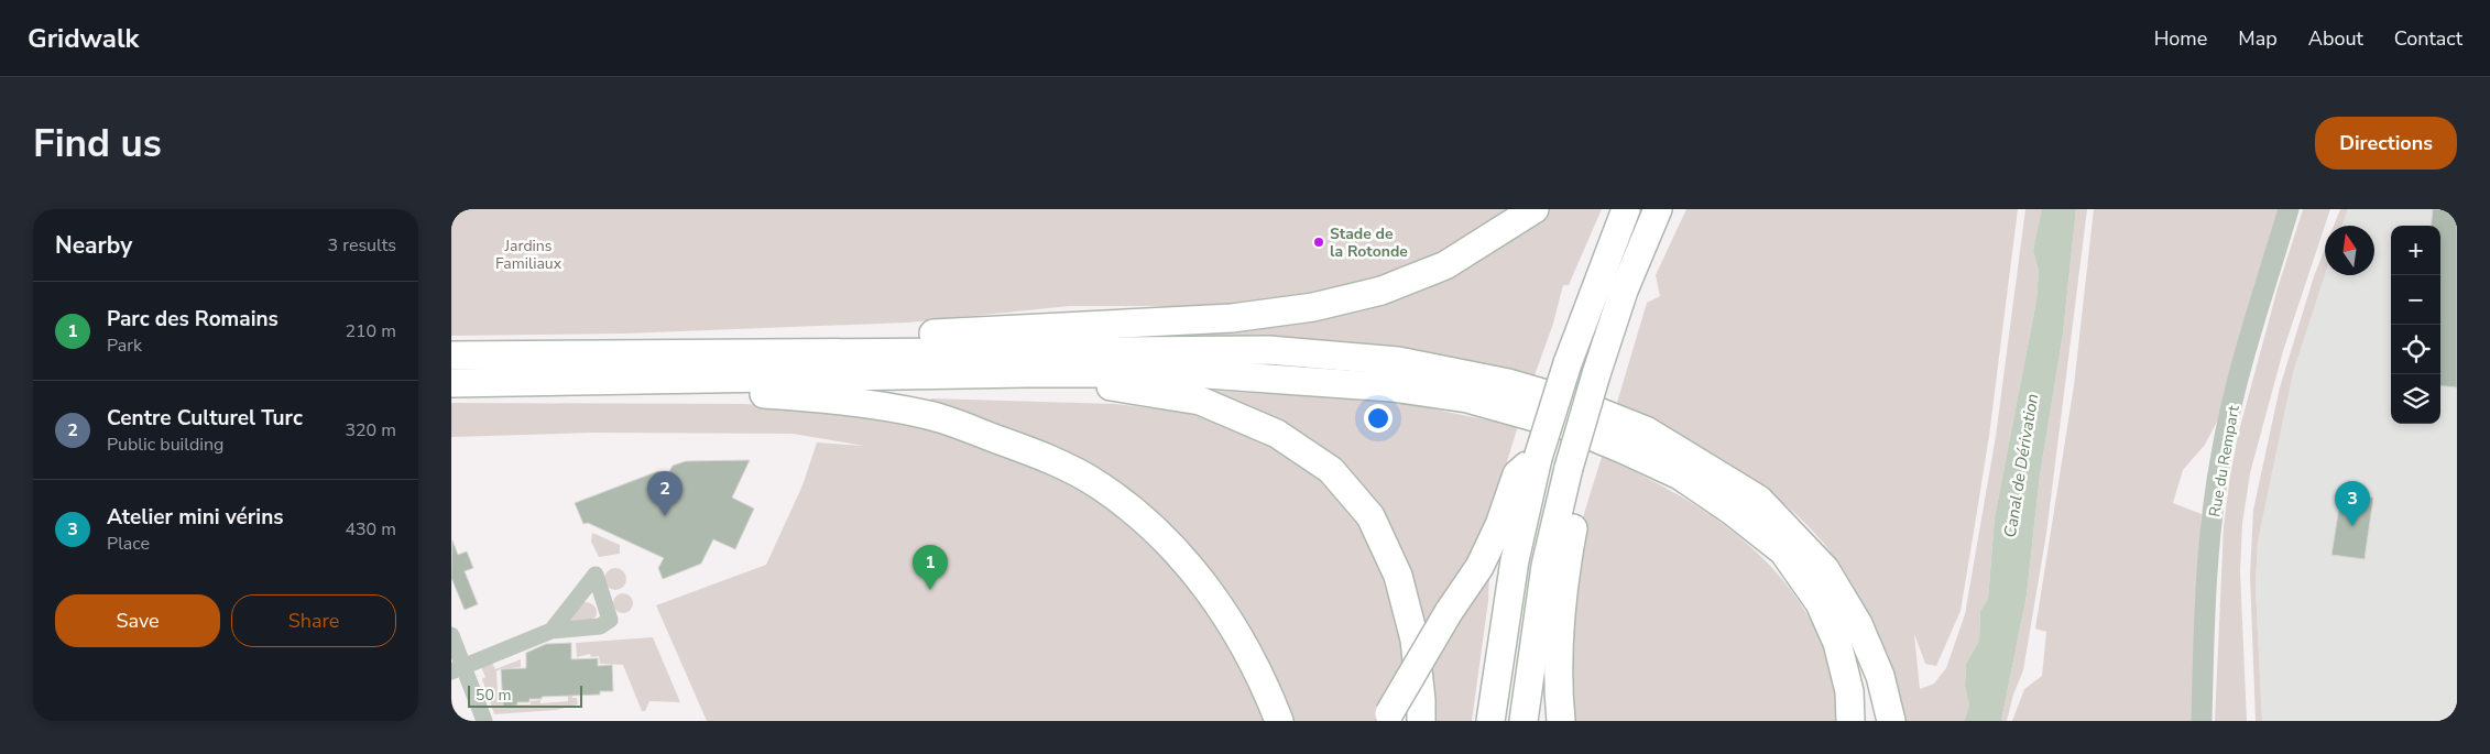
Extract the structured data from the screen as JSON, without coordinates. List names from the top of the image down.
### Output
{
  "streets": {
    "street": ["Rue du Rempart"]
  },
  "water": ["Canal de Dérivation"],
  "parks": ["Jardins Familiaux"],
  "places": ["Stade de la Rotonde"],
  "scale_bar": "50 m",
  "north": "top",
  "page": {
    "header": "Gridwalk",
    "nav": [
      "Home",
      "Map",
      "About",
      "Contact"
    ],
    "buttons": [
      "Directions",
      ["Save", "Share"]
    ],
    "title": "Find us",
    "heading": ["Nearby", "3 results"],
    "map_buttons": ["+", "−"],
    "list": [
      {
        "mark": "1",
        "name": "Parc des Romains",
        "note": "Park",
        "value": "210 m"
      },
      {
        "mark": "2",
        "name": "Centre Culturel Turc",
        "note": "Public building",
        "value": "320 m"
      },
      {
        "mark": "3",
        "name": "Atelier mini vérins",
        "note": "Place",
        "value": "430 m"
      }
    ],
    "pins": ["2", "3", "1"],
    "scale": "50 m"
  }
}
